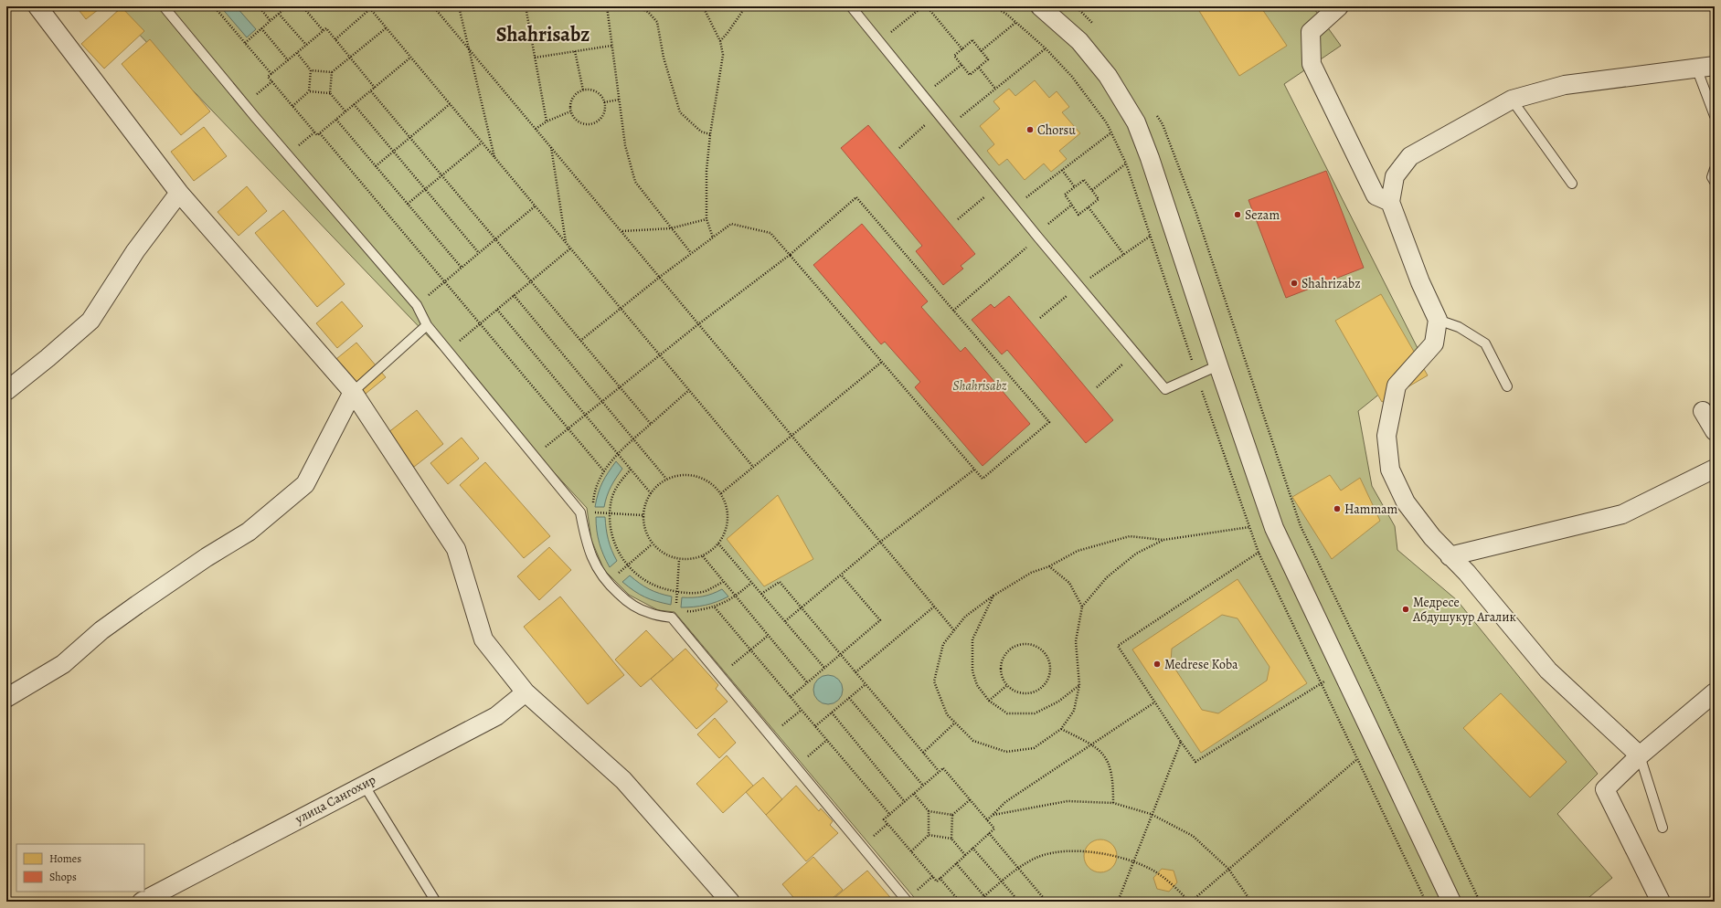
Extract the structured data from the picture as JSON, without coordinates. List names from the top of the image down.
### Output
{
  "streets": {
    "street": ["улица Сангохир"]
  },
  "districts": ["Shahrisabz"],
  "parks": ["Shahrisabz"],
  "places": [
    "Chorsu",
    "Sezam",
    "Shahrizabz",
    "Hammam",
    "Медресе Абдушукур Агалик",
    "Medrese Koba"
  ],
  "legend": ["Homes", "Shops"]
}
